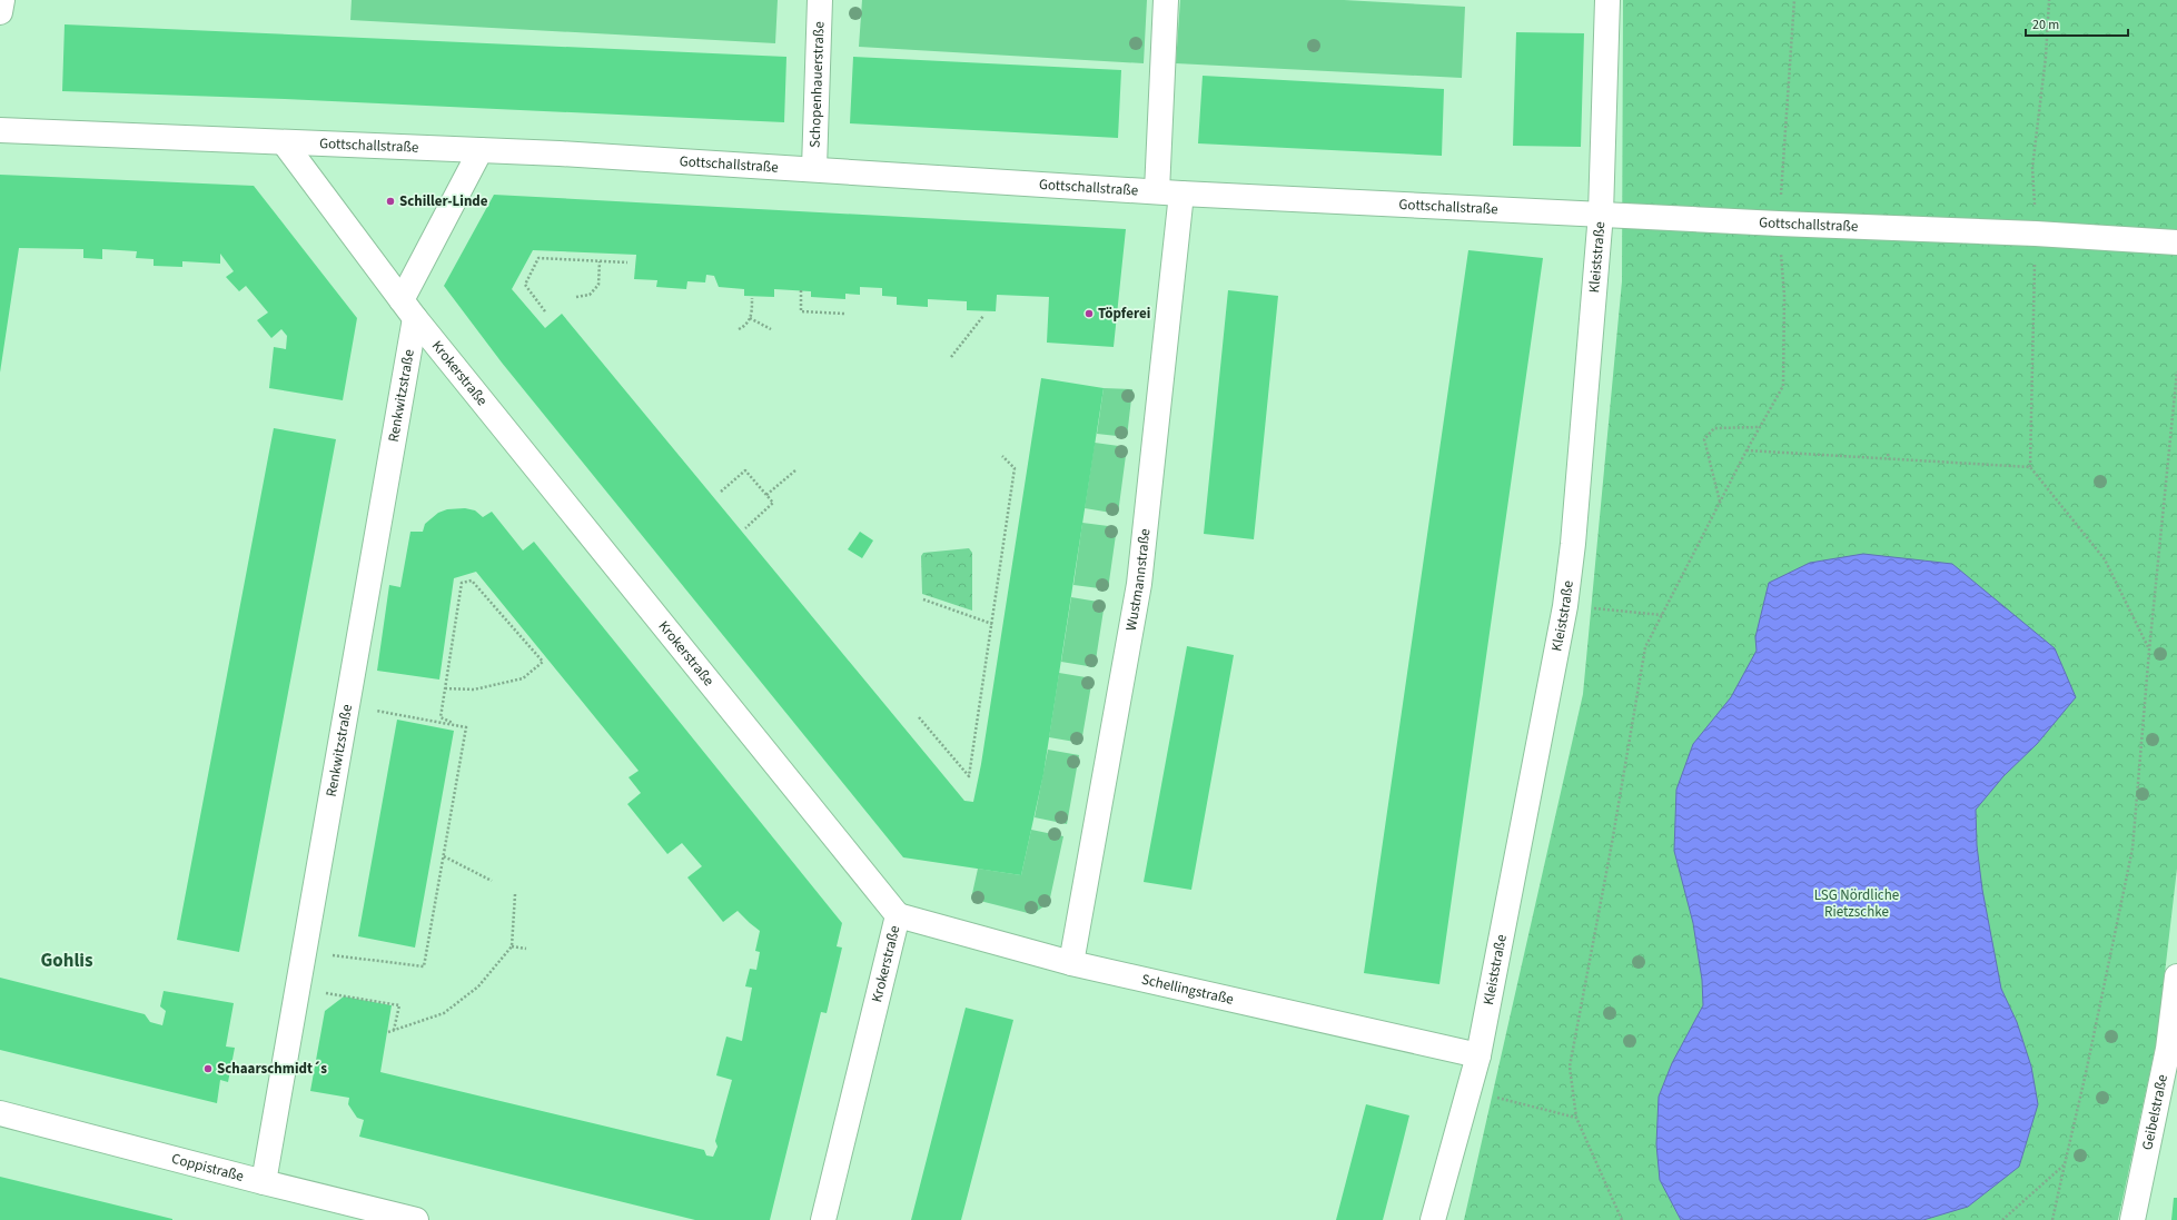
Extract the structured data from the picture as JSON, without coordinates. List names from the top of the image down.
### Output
{
  "streets": {
    "street": [
      "Schopenhauerstraße",
      "Gottschallstraße",
      "Kleiststraße",
      "Krokerstraße",
      "Renkwitzstraße",
      "Wustmannstraße",
      "Schellingstraße",
      "Geibelstraße",
      "Coppistraße"
    ]
  },
  "crossings": [
    ["Schopenhauerstraße", "Gottschallstraße"],
    ["Gottschallstraße", "Kleiststraße"],
    ["Gottschallstraße", "Krokerstraße"],
    ["Gottschallstraße", "Renkwitzstraße"],
    ["Gottschallstraße", "Wustmannstraße"],
    ["Kleiststraße", "Schellingstraße"],
    ["Krokerstraße", "Renkwitzstraße"],
    ["Krokerstraße", "Schellingstraße"],
    ["Renkwitzstraße", "Coppistraße"],
    ["Wustmannstraße", "Schellingstraße"]
  ],
  "districts": ["Gohlis"],
  "parks": ["LSG Nördliche Rietzschke"],
  "places": ["Schiller-Linde", "Töpferei", "Schaarschmidt´s"],
  "scale_bar": "20 m"
}
